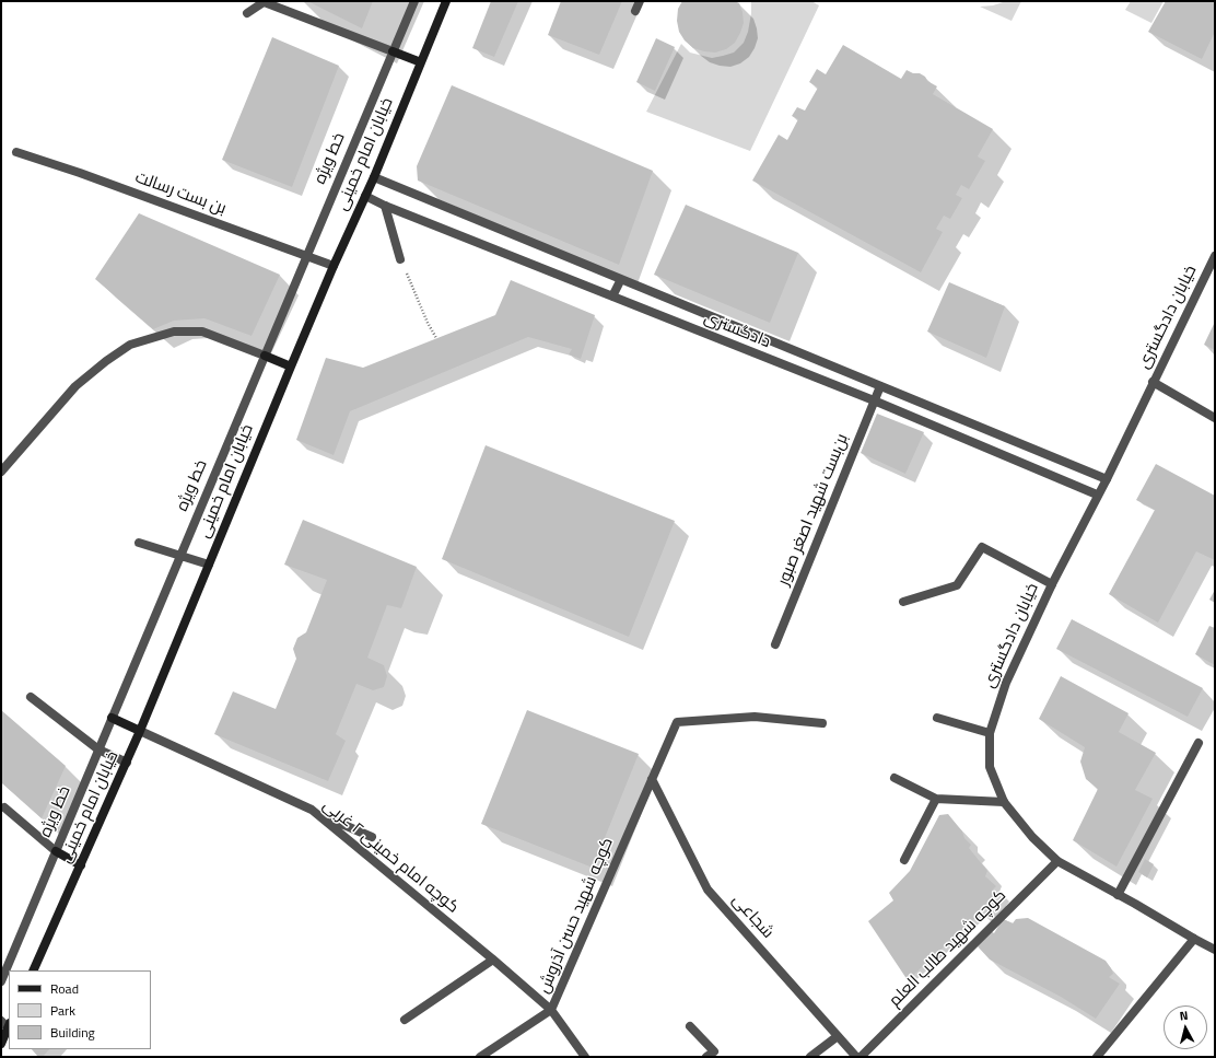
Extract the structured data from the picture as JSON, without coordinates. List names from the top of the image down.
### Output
{
  "streets": {
    "main road": ["خیابان امام خمینی"],
    "street": [
      "خط ویژه",
      "بن بست رسالت",
      "خیابان دادگستری",
      "دادگستری",
      "بن‌بست شهید اصغر صبور",
      "کوچه امام خمینی ۲ غربی",
      "کوچه شهید حسن آذروش",
      "شجاعی",
      "کوچه شهید طالب العلم"
    ]
  },
  "crossings": [
    ["خیابان امام خمینی", "بن بست رسالت"],
    ["خیابان امام خمینی", "دادگستری"],
    ["خیابان امام خمینی", "کوچه امام خمینی ۲ غربی"],
    ["خط ویژه", "بن بست رسالت"],
    ["خیابان دادگستری", "دادگستری"],
    ["خیابان دادگستری", "کوچه شهید طالب العلم"],
    ["دادگستری", "بن‌بست شهید اصغر صبور"],
    ["کوچه امام خمینی ۲ غربی", "کوچه شهید حسن آذروش"],
    ["کوچه شهید حسن آذروش", "شجاعی"]
  ],
  "legend": ["Road", "Park", "Building"],
  "north": "top"
}
